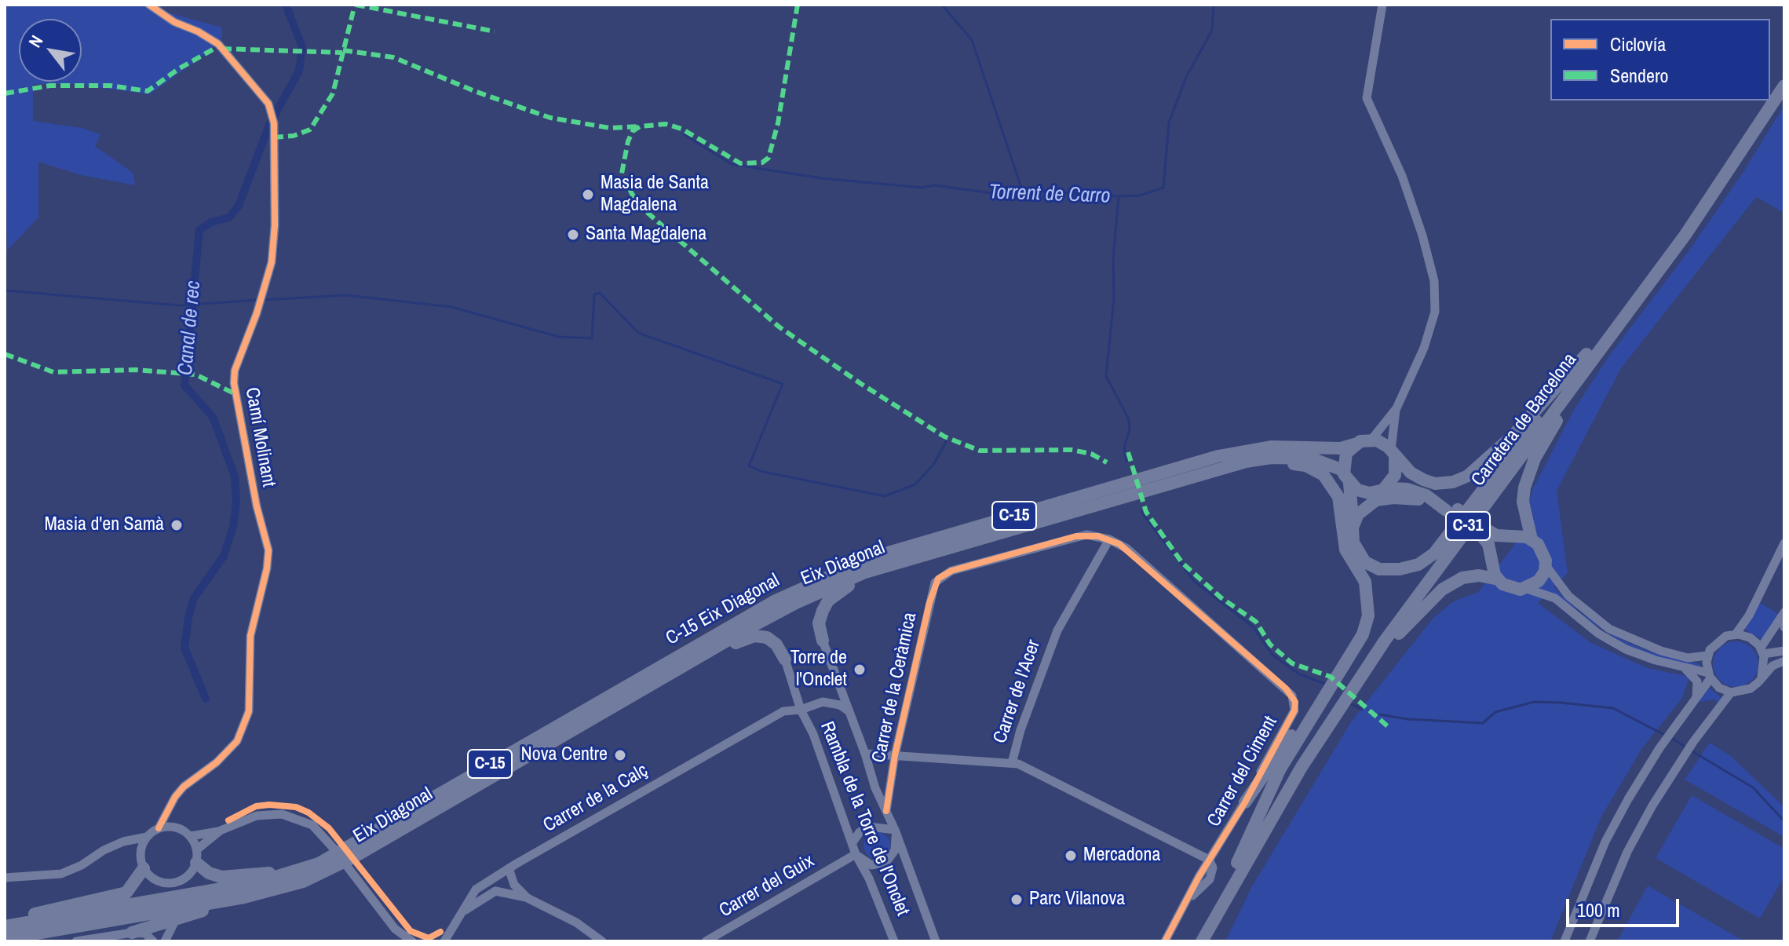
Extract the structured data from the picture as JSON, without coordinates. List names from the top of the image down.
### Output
{
  "streets": {
    "highway": [
      "Carretera de Barcelona",
      "C-15",
      "C-31",
      "Eix Diagonal",
      "C-15 Eix Diagonal"
    ],
    "street": [
      "Camí Molinant",
      "Carrer de la Ceràmica",
      "Carrer de l'Acer",
      "Carrer del Ciment",
      "Carrer de la Calç",
      "Rambla de la Torre de l'Onclet",
      "Carrer del Guix"
    ]
  },
  "crossings": [
    ["C-15", "Eix Diagonal"],
    ["C-15", "C-15 Eix Diagonal"],
    ["Eix Diagonal", "C-15 Eix Diagonal"],
    ["Carrer de la Ceràmica", "Carrer de l'Acer"],
    ["Carrer de la Ceràmica", "Carrer del Ciment"],
    ["Carrer de la Ceràmica", "Rambla de la Torre de l'Onclet"],
    ["Carrer de l'Acer", "Carrer del Ciment"],
    ["Carrer de la Calç", "Rambla de la Torre de l'Onclet"],
    ["Rambla de la Torre de l'Onclet", "Carrer del Guix"]
  ],
  "water": ["Torrent de Carro", "Canal de rec"],
  "places": [
    "Masia de Santa Magdalena",
    "Santa Magdalena",
    "Masia d'en Samà",
    "Torre de l'Onclet",
    "Nova Centre",
    "Mercadona",
    "Parc Vilanova"
  ],
  "legend": ["Ciclovía", "Sendero"],
  "scale_bar": "100 m",
  "north": "top left"
}
